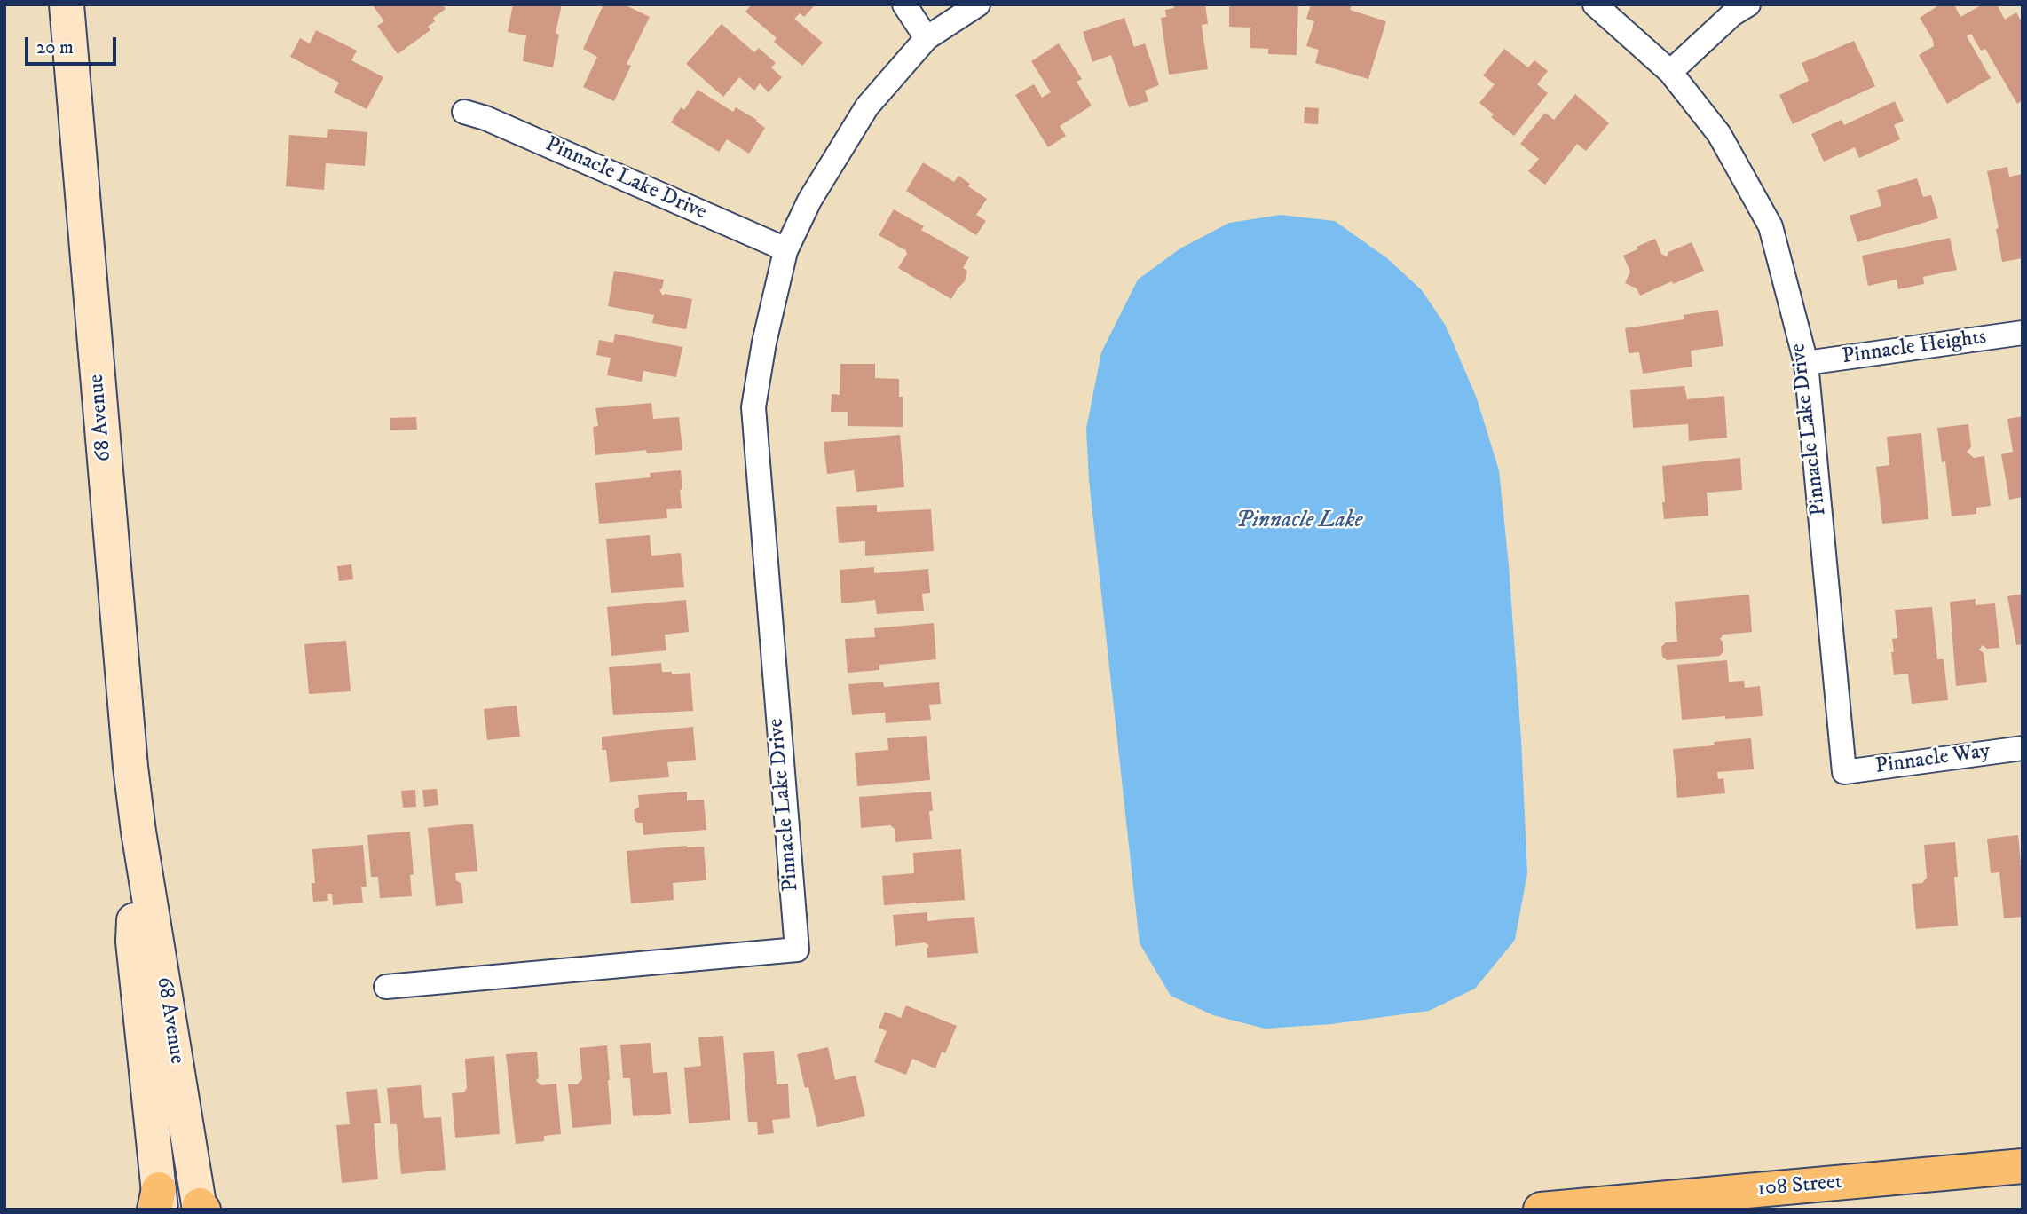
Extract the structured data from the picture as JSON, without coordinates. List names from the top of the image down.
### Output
{
  "streets": {
    "main road": ["68 Avenue", "108 Street"],
    "street": ["Pinnacle Lake Drive", "Pinnacle Heights", "Pinnacle Way"]
  },
  "crossings": [
    ["Pinnacle Lake Drive", "Pinnacle Heights"],
    ["Pinnacle Lake Drive", "Pinnacle Way"]
  ],
  "water": ["Pinnacle Lake"],
  "scale_bar": "20 m"
}
